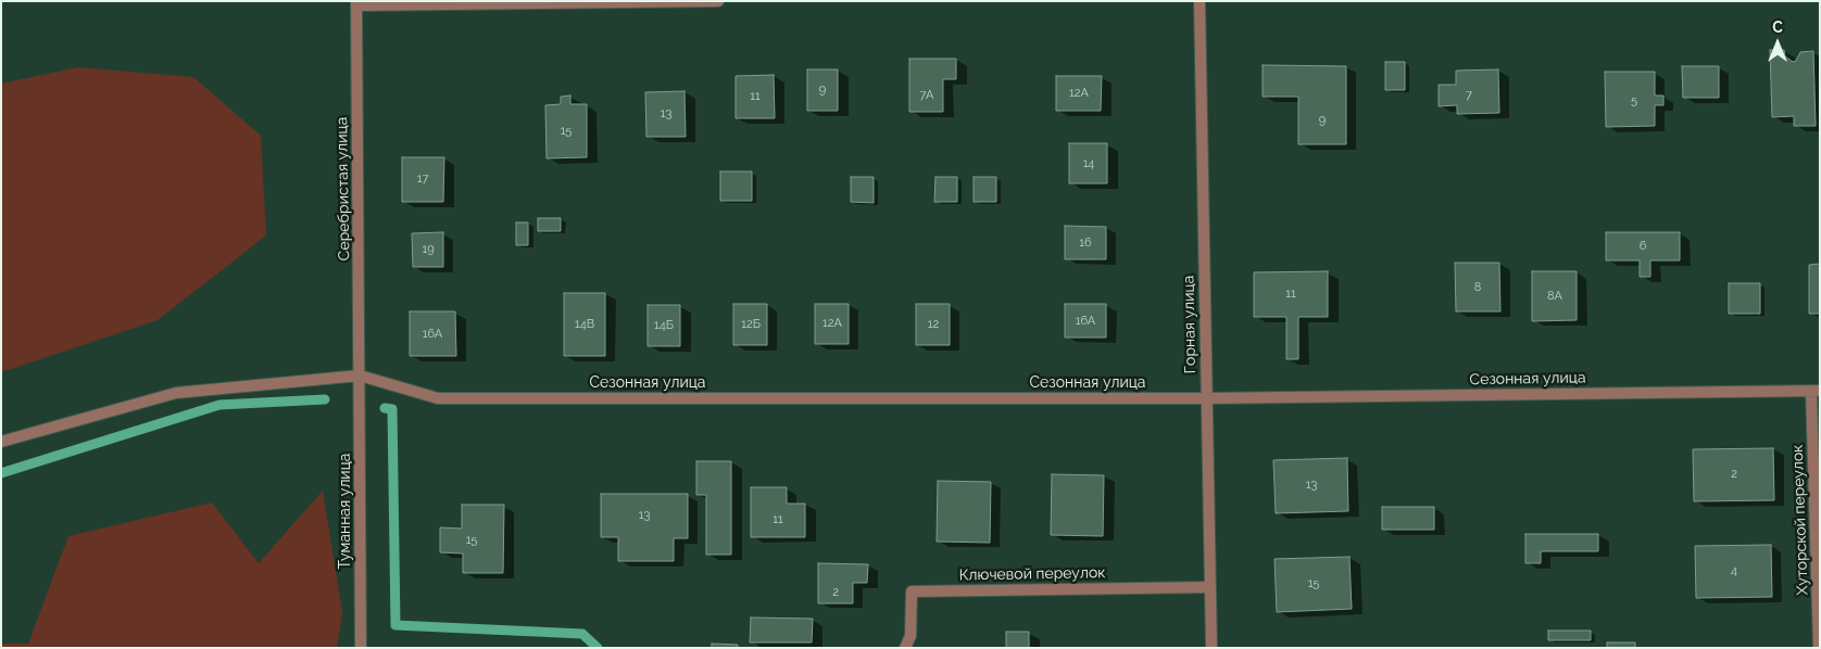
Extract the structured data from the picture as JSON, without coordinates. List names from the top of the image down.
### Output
{
  "streets": {
    "street": [
      "Серебристая улица",
      "Горная улица",
      "Сезонная улица",
      "Туманная улица",
      "Хуторской переулок",
      "Ключевой переулок"
    ]
  },
  "crossings": [
    ["Серебристая улица", "Сезонная улица"],
    ["Серебристая улица", "Туманная улица"],
    ["Горная улица", "Сезонная улица"],
    ["Горная улица", "Ключевой переулок"],
    ["Сезонная улица", "Туманная улица"],
    ["Сезонная улица", "Хуторской переулок"]
  ],
  "house_numbers": [
    "9",
    "12А",
    "7А",
    "7",
    "11",
    "5",
    "13",
    "9",
    "15",
    "14",
    "17",
    "16",
    "6",
    "19",
    "8",
    "11",
    "8А",
    "16А",
    "12А",
    "14В",
    "12Б",
    "12",
    "14Б",
    "16А",
    "2",
    "13",
    "13",
    "11",
    "15",
    "4",
    "15",
    "2"
  ],
  "north": "top"
}
